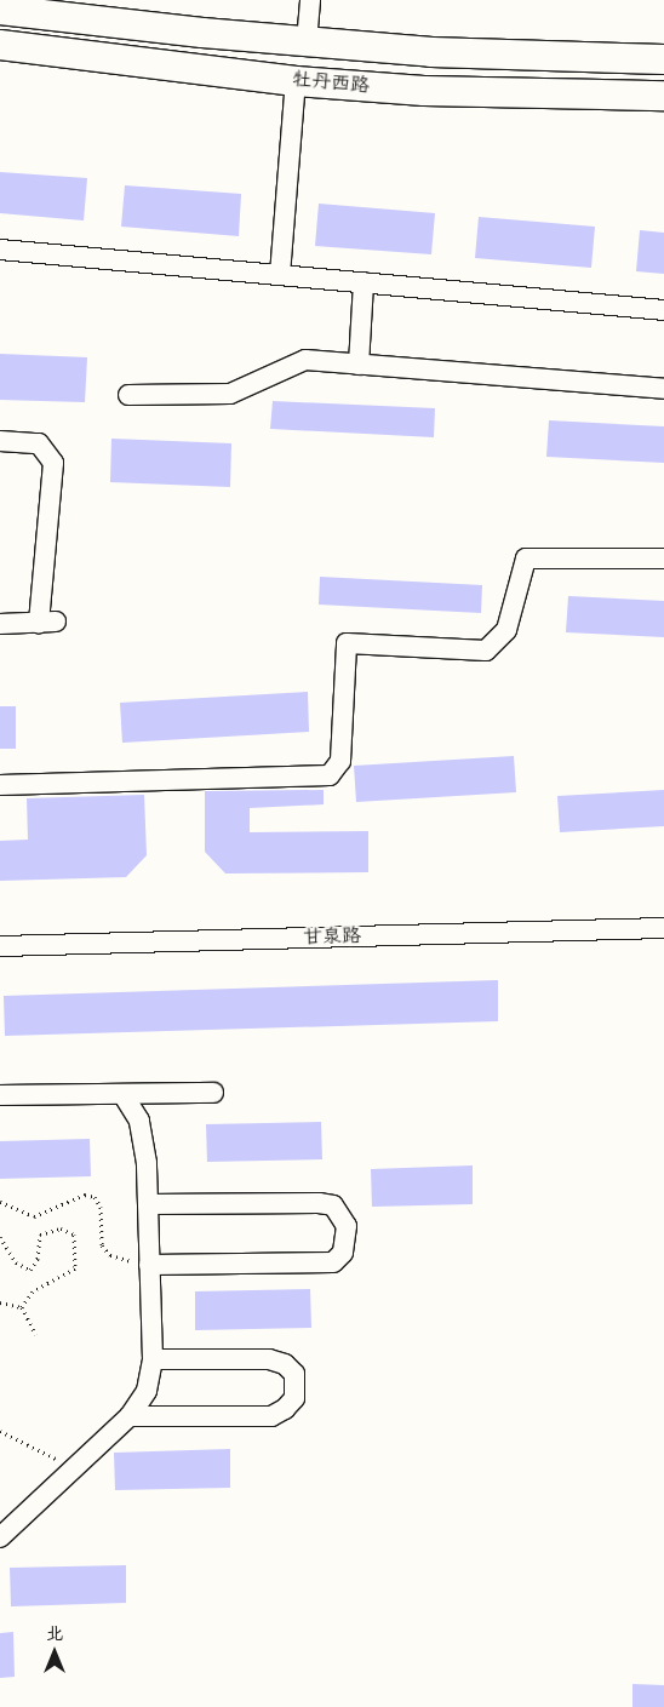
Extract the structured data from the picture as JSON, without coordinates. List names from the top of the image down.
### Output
{
  "streets": {
    "street": ["牡丹西路", "甘泉路"]
  },
  "north": "top"
}
